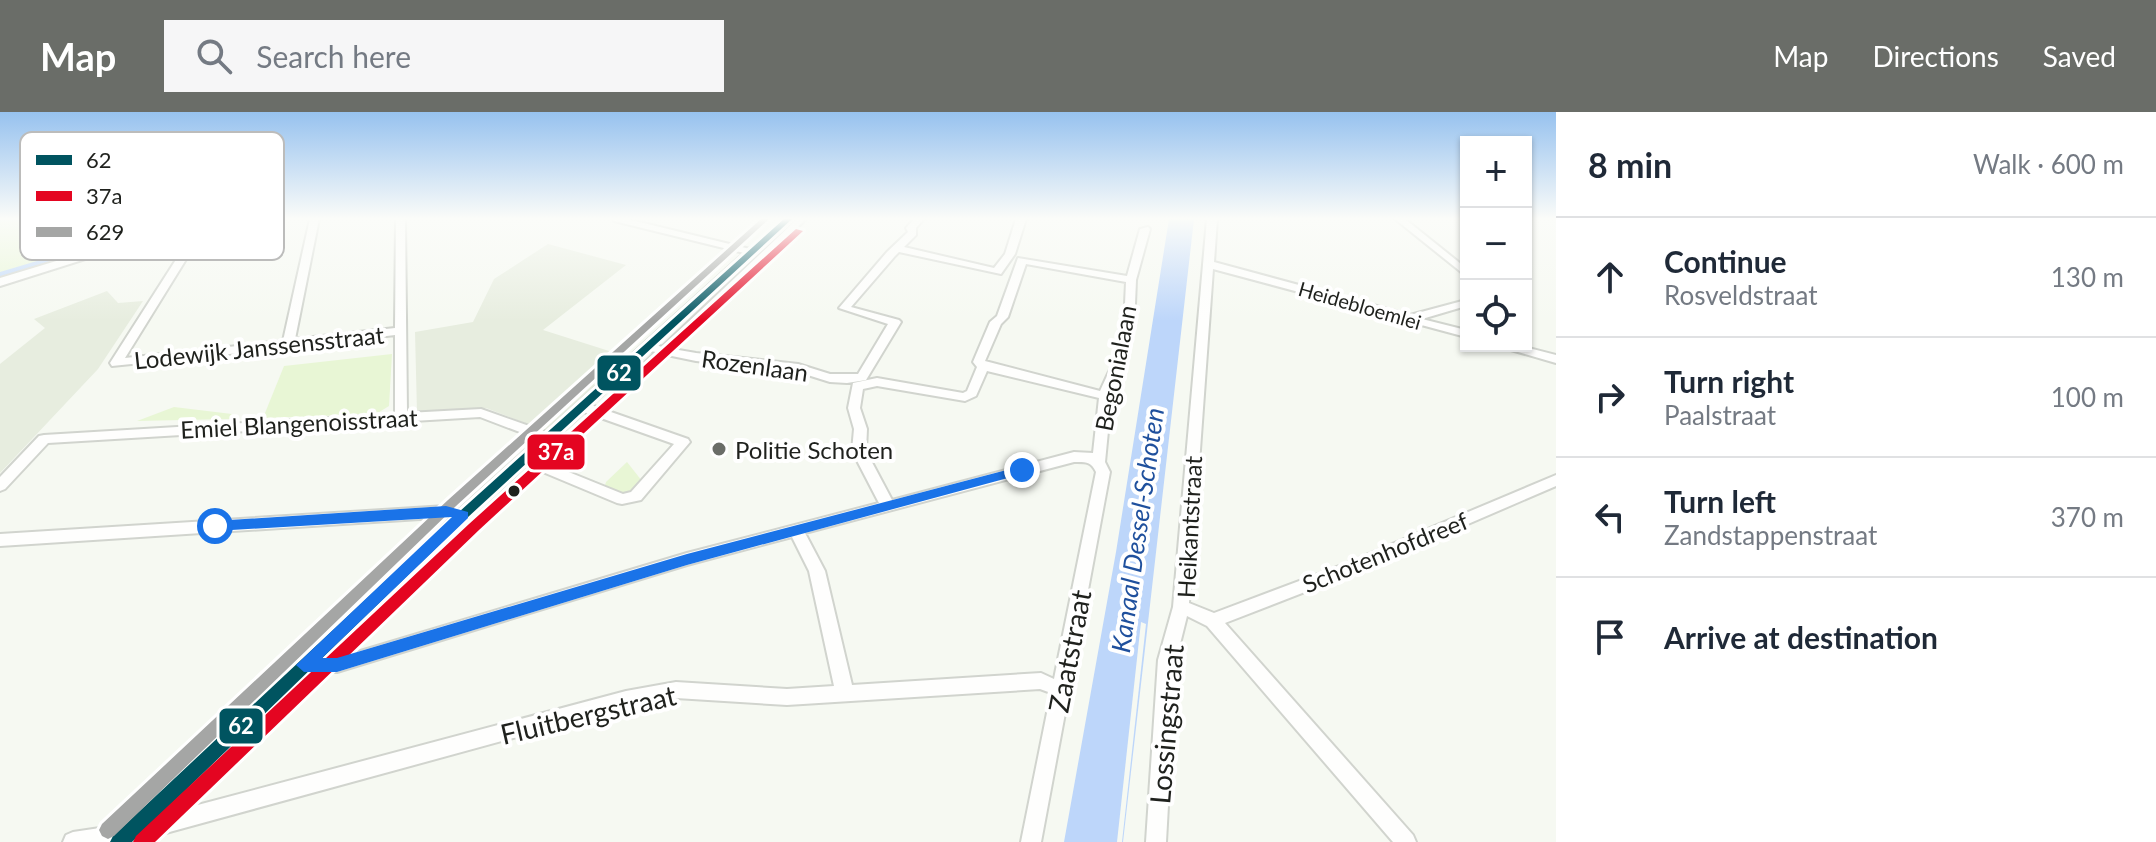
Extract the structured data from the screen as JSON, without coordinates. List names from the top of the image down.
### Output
{
  "streets": {
    "street": [
      "Heidebloemlei",
      "Lodewijk Janssensstraat",
      "Rozenlaan",
      "Begonialaan",
      "Emiel Blangenoisstraat",
      "Heikantstraat",
      "Schotenhofdreef",
      "Zaatstraat",
      "Fluitbergstraat",
      "Lossingstraat"
    ]
  },
  "crossings": [
    ["Heidebloemlei", "Heikantstraat"],
    ["Begonialaan", "Zaatstraat"],
    ["Heikantstraat", "Schotenhofdreef"],
    ["Heikantstraat", "Lossingstraat"],
    ["Zaatstraat", "Fluitbergstraat"]
  ],
  "water": ["Kanaal Dessel-Schoten"],
  "places": ["Politie Schoten"],
  "lines": ["transit line 62", "transit line 37a", "transit line 629"],
  "legend": ["62", "37a", "629"],
  "page": {
    "header": "Map",
    "search": "Search here",
    "nav": ["Map", "Directions", "Saved"],
    "heading": ["8 min", "Walk · 600 m"],
    "map_buttons": ["+", "−"],
    "list": [
      ["Continue", "Rosveldstraat", "130 m"],
      ["Turn right", "Paalstraat", "100 m"],
      ["Turn left", "Zandstappenstraat", "370 m"],
      "Arrive at destination"
    ]
  }
}
